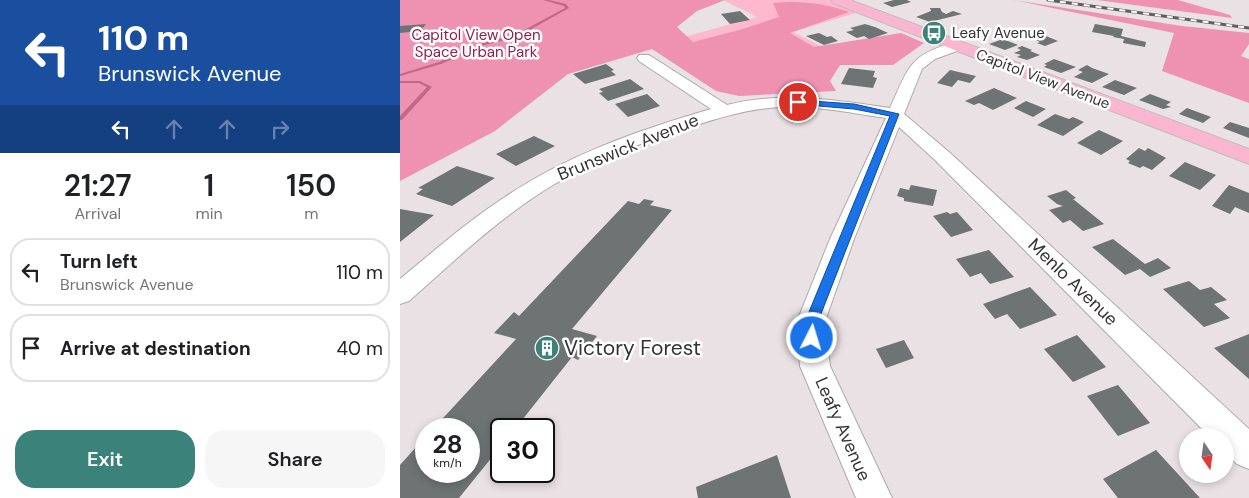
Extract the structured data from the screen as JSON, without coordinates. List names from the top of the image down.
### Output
{
  "streets": {
    "main road": ["Capitol View Avenue"],
    "street": ["Brunswick Avenue", "Menlo Avenue", "Leafy Avenue"]
  },
  "crossings": [
    ["Capitol View Avenue", "Leafy Avenue"],
    ["Brunswick Avenue", "Menlo Avenue"],
    ["Brunswick Avenue", "Leafy Avenue"],
    ["Menlo Avenue", "Leafy Avenue"]
  ],
  "parks": ["Capitol View Open Space Urban Park"],
  "places": {
    "bus stop": ["Leafy Avenue"],
    "building": ["Victory Forest"]
  },
  "north": "bottom",
  "page": {
    "turn": ["110 m", "Brunswick Avenue"],
    "eta": [
      "21:27",
      "Arrival",
      "1",
      "min",
      "150",
      "m"
    ],
    "list": [
      {
        "name": "Turn left",
        "note": "Brunswick Avenue",
        "value": "110 m"
      },
      {
        "name": "Arrive at destination",
        "value": "40 m"
      }
    ],
    "speed": "28 km/h",
    "limit": "30",
    "buttons": ["Exit", "Share"]
  }
}
